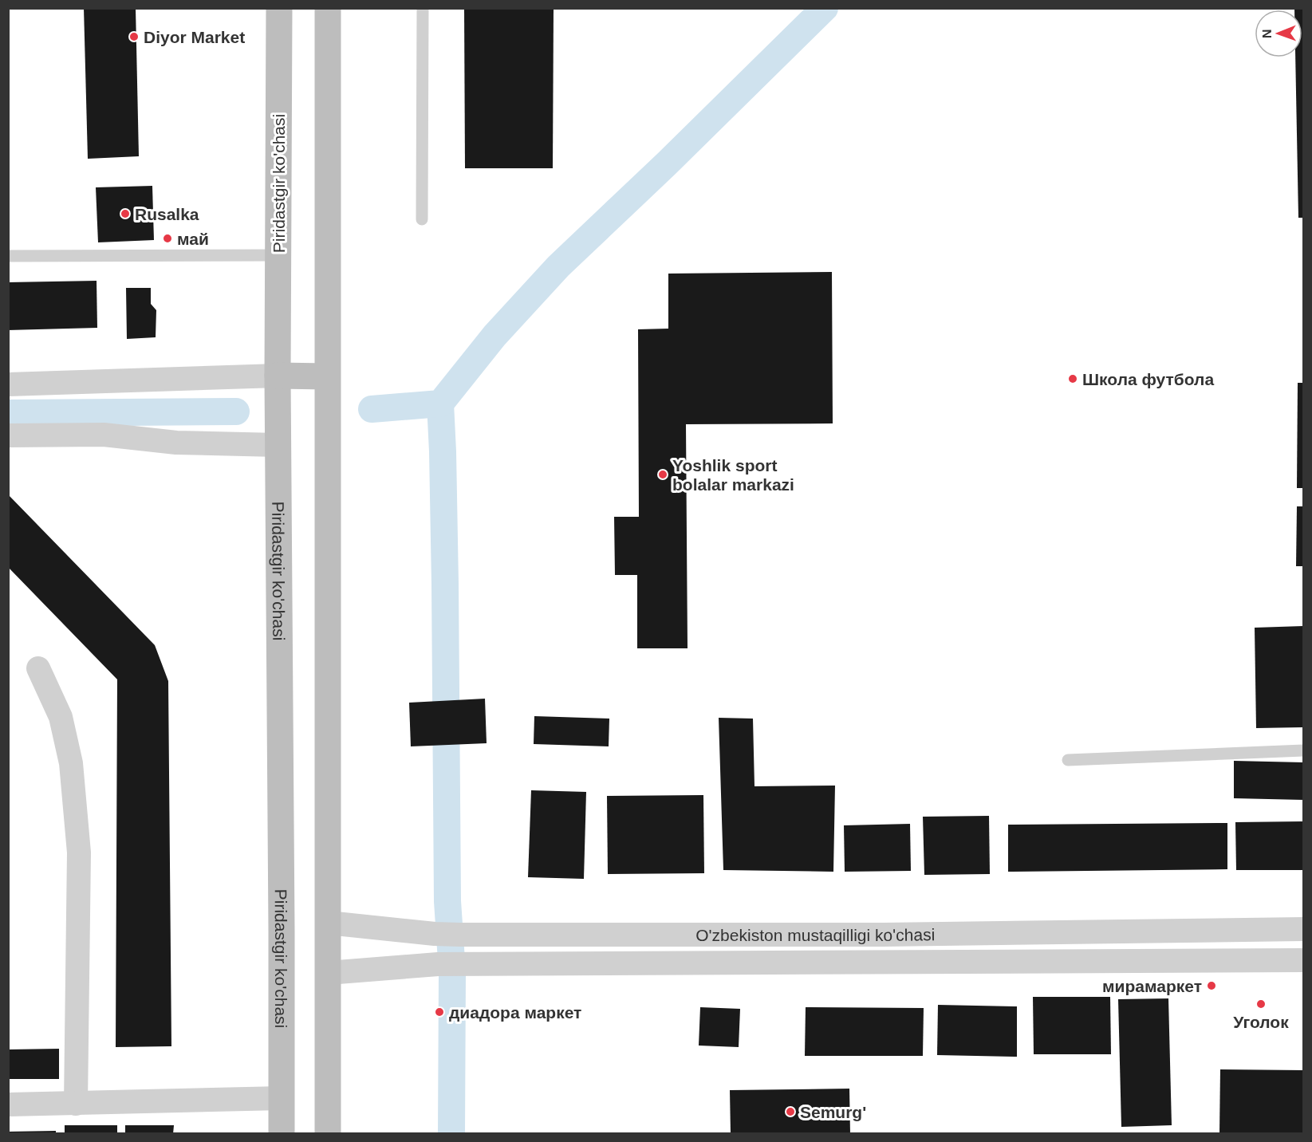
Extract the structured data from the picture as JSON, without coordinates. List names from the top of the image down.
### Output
{
  "streets": {
    "main road": ["Piridastgir ko'chasi"],
    "street": ["O'zbekiston mustaqilligi ko'chasi"]
  },
  "places": [
    "Diyor Market",
    "Rusalka",
    "май",
    "Школа футбола",
    "Yoshlik sport bolalar markazi",
    "мирамаркет",
    "Уголок",
    "диадора маркет",
    "Semurg'"
  ],
  "north": "left"
}
